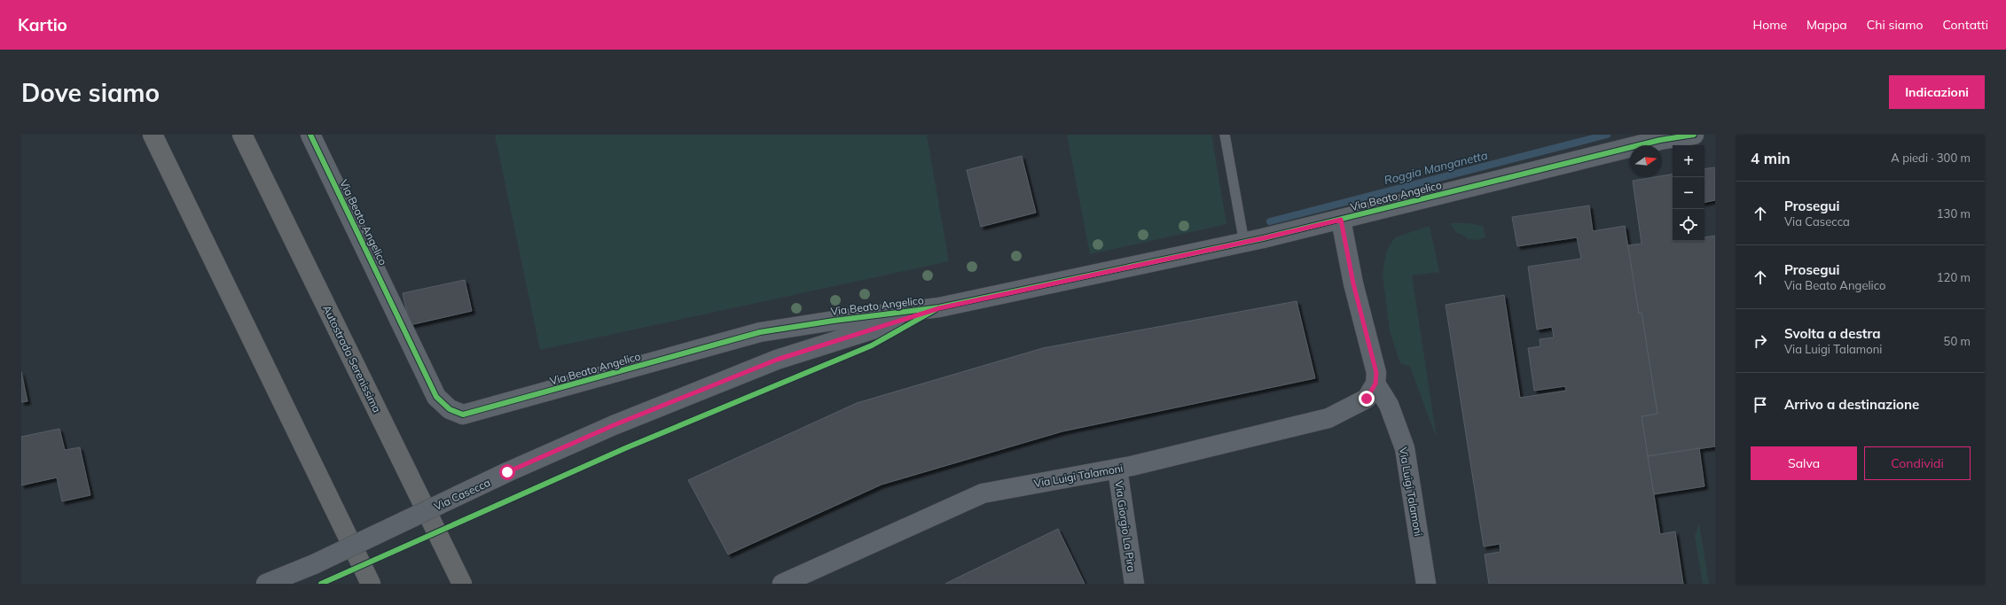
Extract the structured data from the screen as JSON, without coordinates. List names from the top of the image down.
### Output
{
  "streets": {
    "highway": ["Autostrada Serenissima"],
    "street": [
      "Via Beato Angelico",
      "Via Luigi Talamoni",
      "Via Casecca",
      "Via Giorgio La Pira"
    ]
  },
  "crossings": [
    ["Via Beato Angelico", "Via Luigi Talamoni"],
    ["Via Beato Angelico", "Via Casecca"],
    ["Via Luigi Talamoni", "Via Giorgio La Pira"]
  ],
  "water": ["Roggia Manganetta"],
  "north": "right",
  "page": {
    "header": "Kartio",
    "nav": [
      "Home",
      "Mappa",
      "Chi siamo",
      "Contatti"
    ],
    "buttons": [
      "Indicazioni",
      ["Salva", "Condividi"]
    ],
    "title": "Dove siamo",
    "heading": ["4 min", "A piedi · 300 m"],
    "map_buttons": ["+", "−"],
    "list": [
      ["Prosegui", "Via Casecca", "130 m"],
      ["Prosegui", "Via Beato Angelico", "120 m"],
      ["Svolta a destra", "Via Luigi Talamoni", "50 m"],
      "Arrivo a destinazione"
    ]
  }
}
